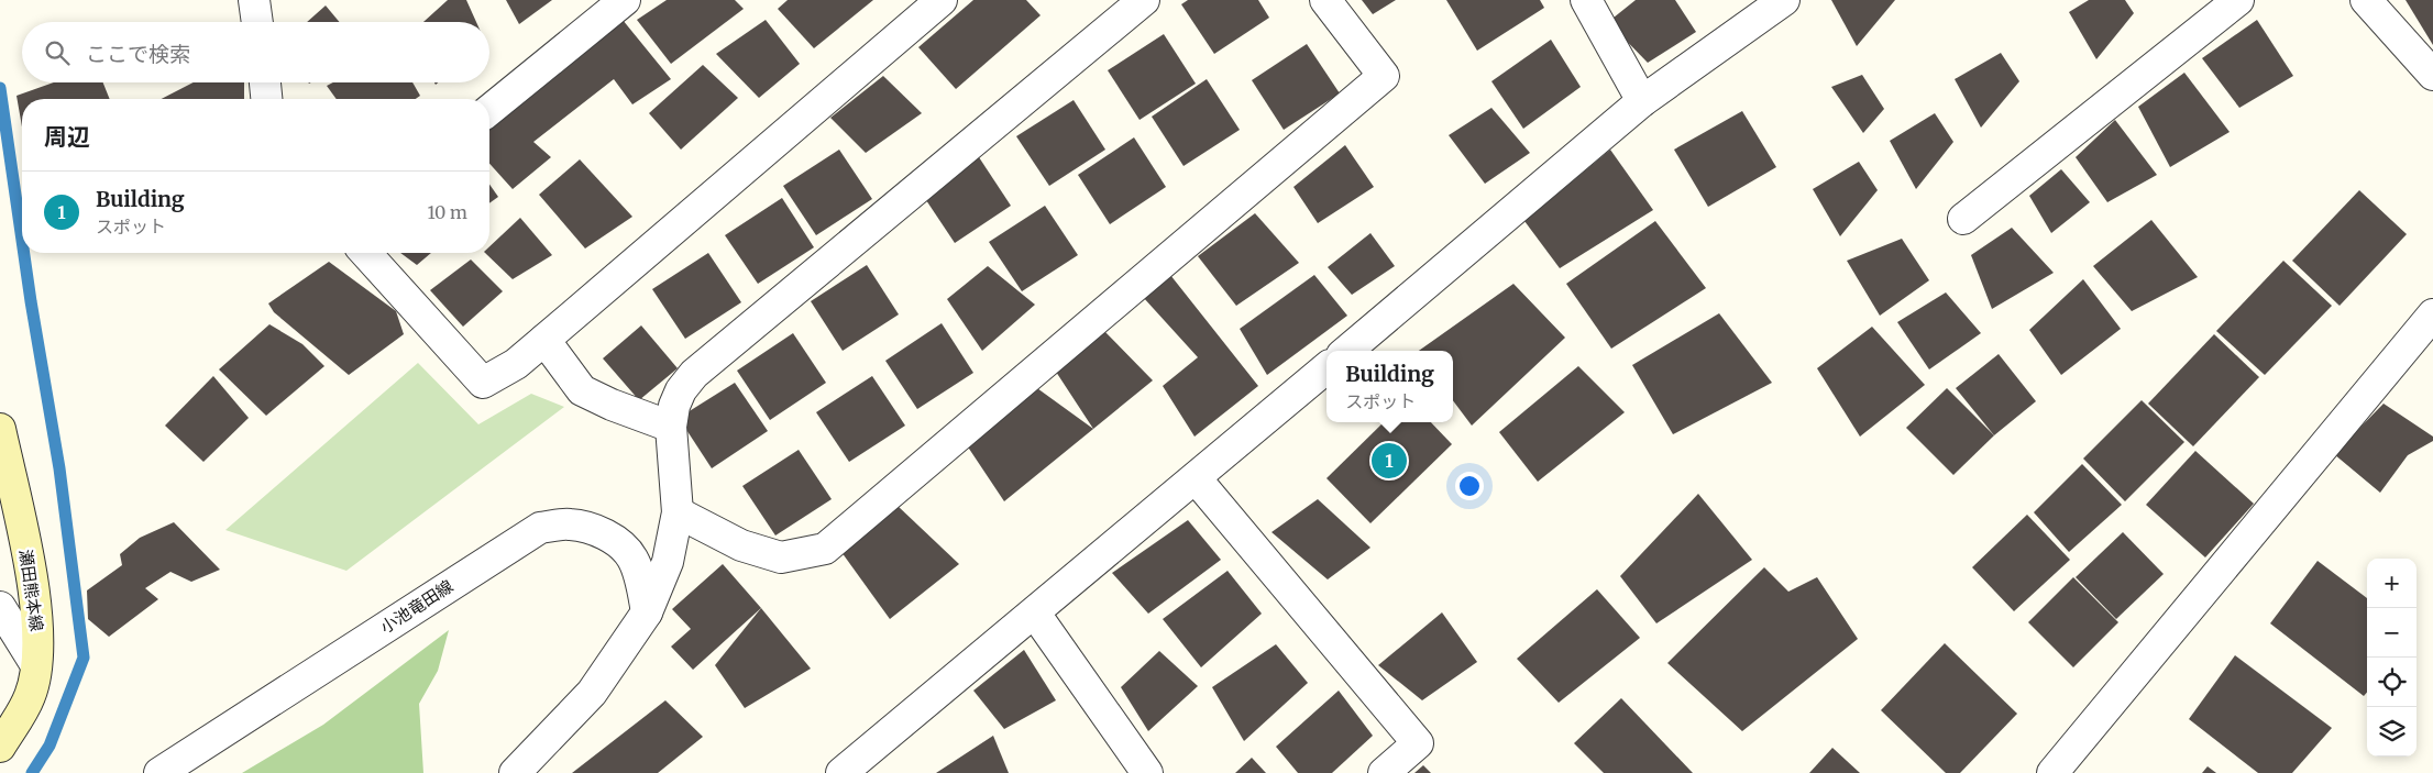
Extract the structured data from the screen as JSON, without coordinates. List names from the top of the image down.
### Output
{
  "streets": {
    "main road": ["瀬田熊本線"],
    "street": ["小池竜田線"]
  },
  "page": {
    "search": "ここで検索",
    "heading": "周辺",
    "list": [
      {
        "mark": "1",
        "name": "Building",
        "note": "スポット",
        "value": "10 m"
      }
    ],
    "popup": ["Building", "スポット"],
    "pins": "1",
    "map_buttons": ["+", "−"]
  }
}
